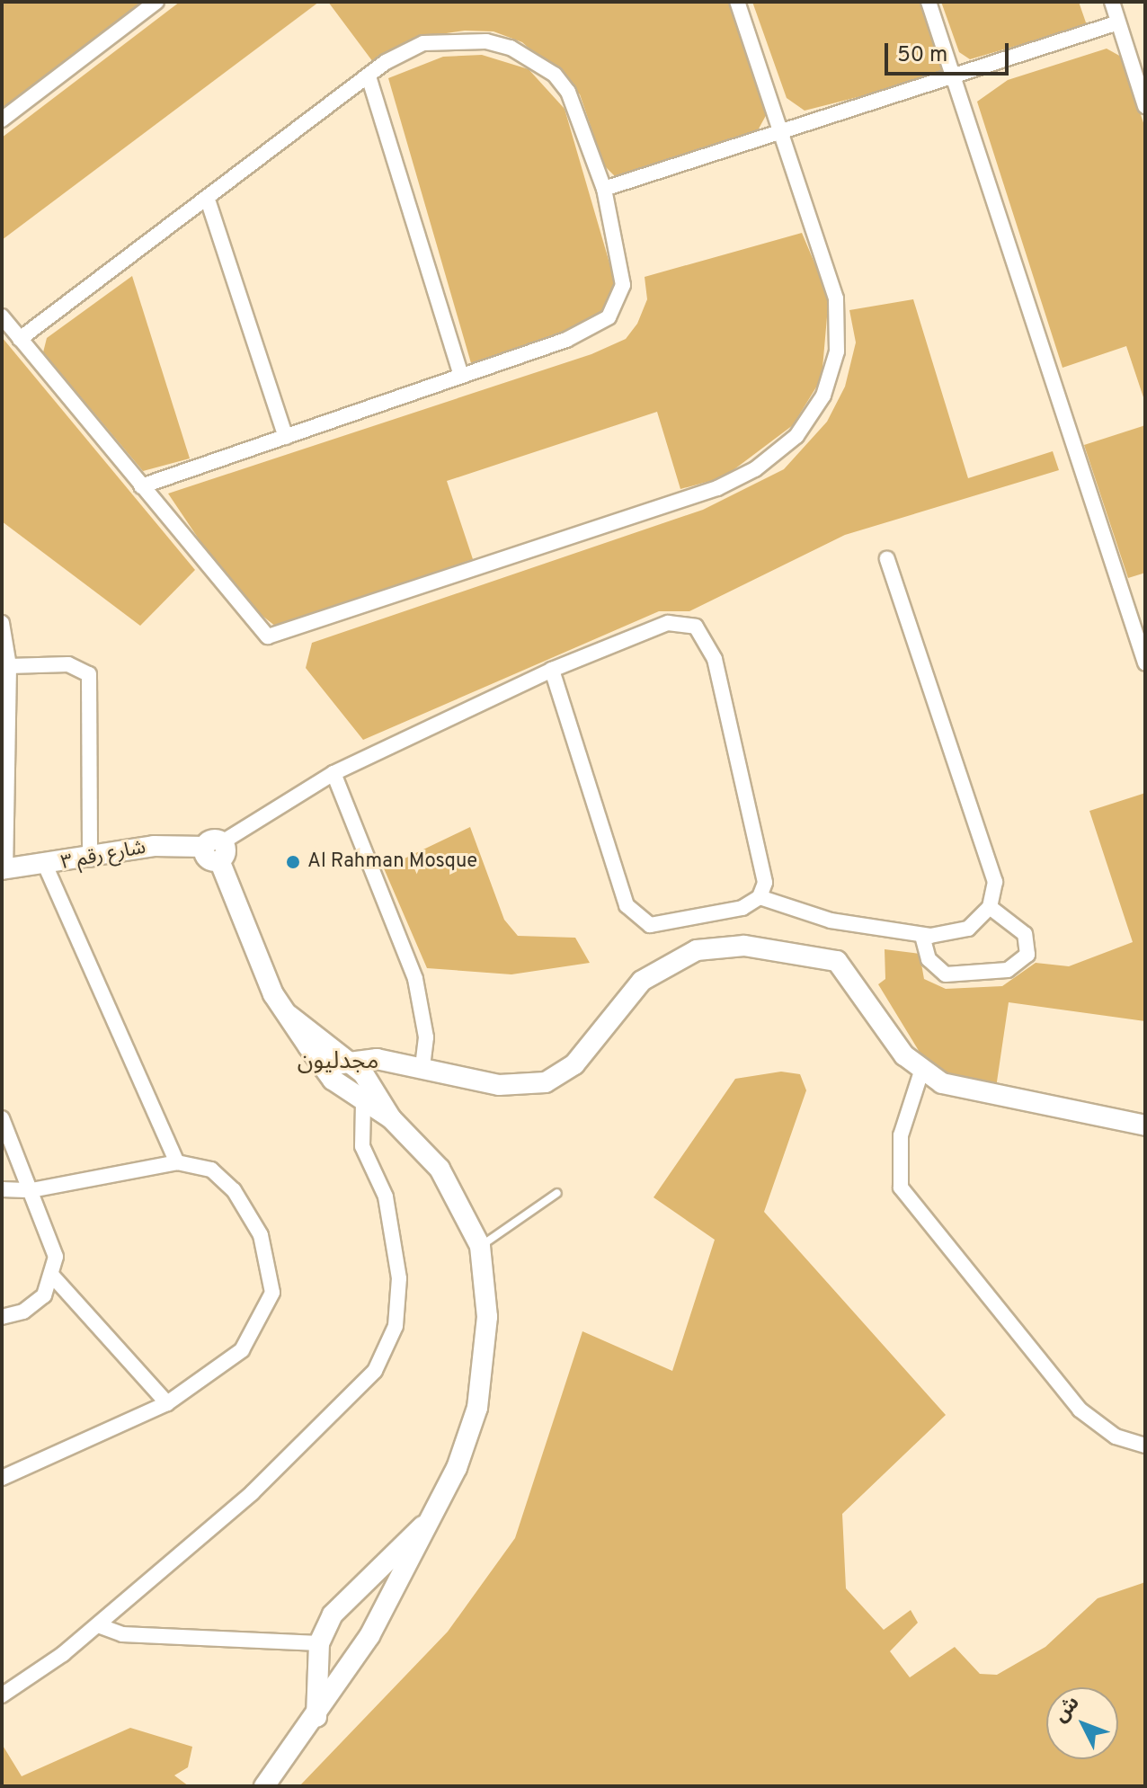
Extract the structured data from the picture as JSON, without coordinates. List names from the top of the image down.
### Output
{
  "streets": {
    "street": ["شارع رقم ٣"]
  },
  "districts": ["مجدليون"],
  "places": ["Al Rahman Mosque"],
  "scale_bar": "50 m",
  "north": "top left"
}
